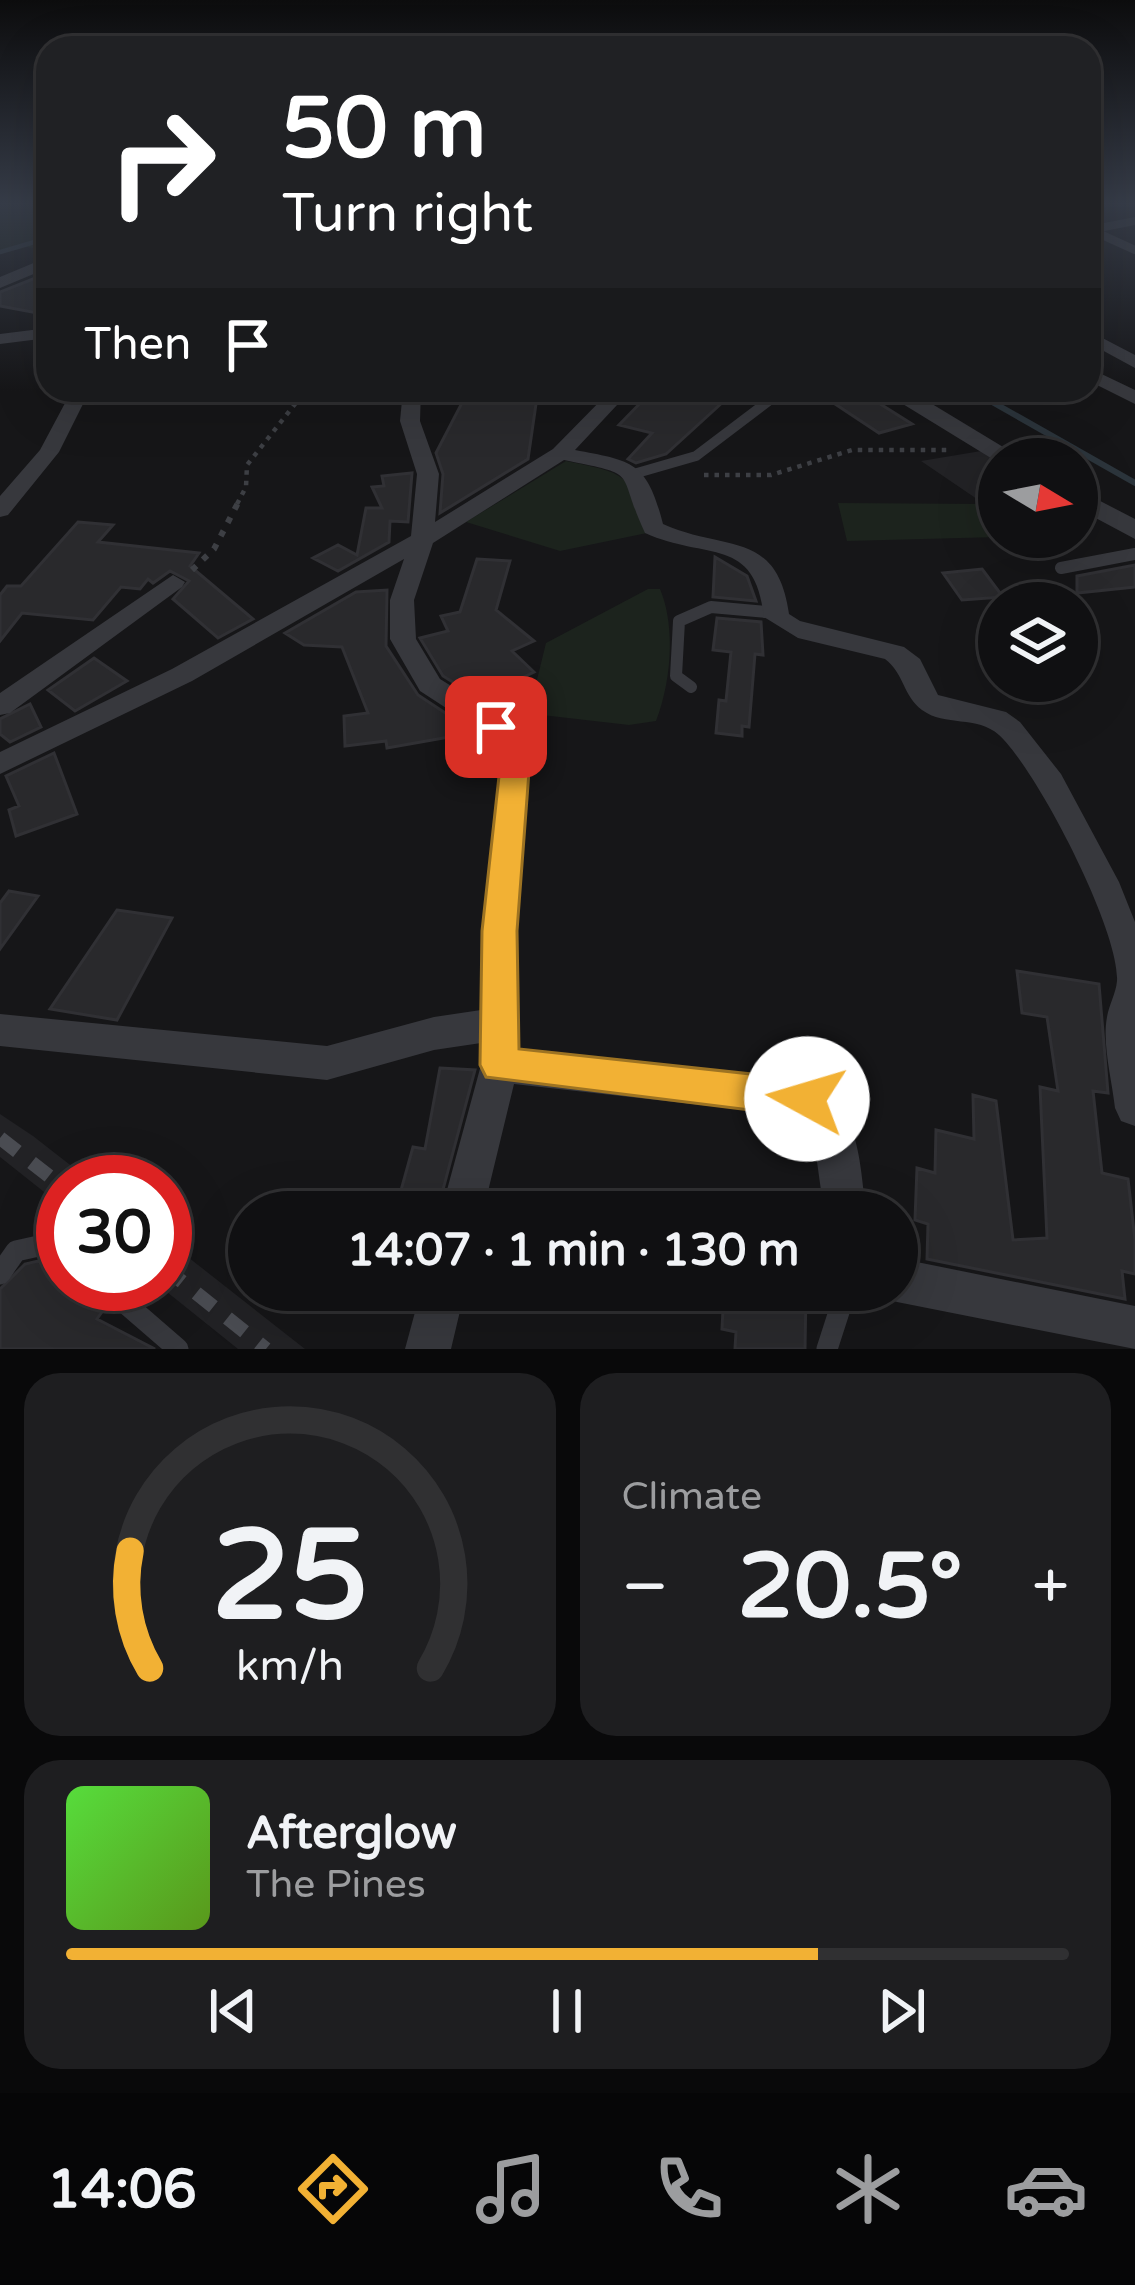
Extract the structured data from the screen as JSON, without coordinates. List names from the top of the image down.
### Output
{
  "north": "right",
  "page": {
    "turn": ["50 m", "Turn right"],
    "then": "Then",
    "limit": "30",
    "trip": "14:07 · 1 min · 130 m",
    "tile": "Climate",
    "heat": ["−", "20.5°", "+"],
    "song": ["Afterglow", "The Pines"],
    "tabs": "14:06",
    "gauge": ["25", "km/h"]
  }
}
